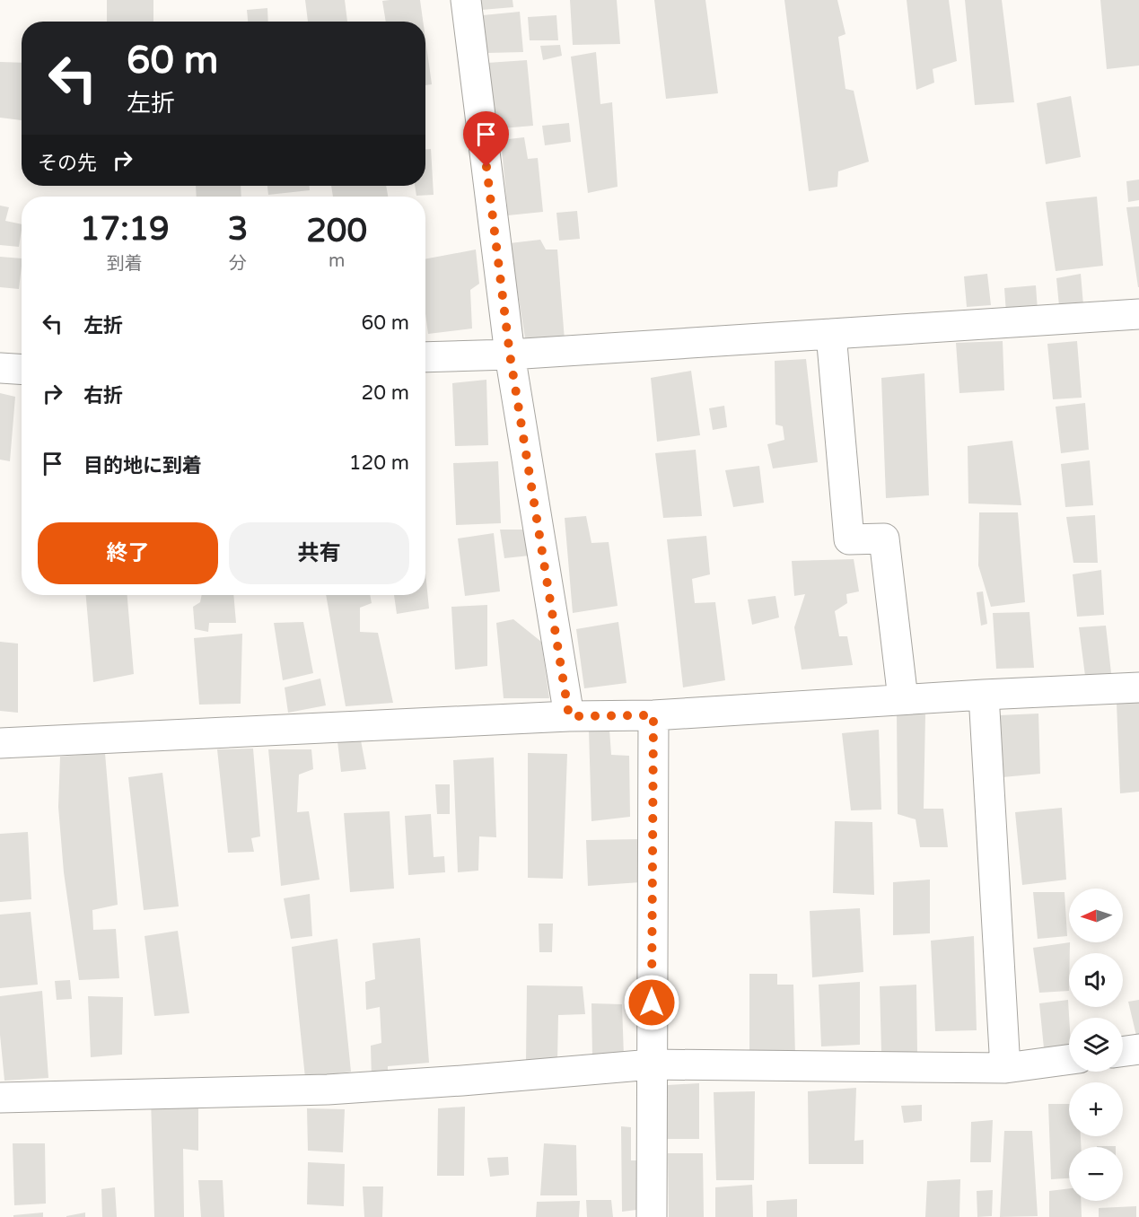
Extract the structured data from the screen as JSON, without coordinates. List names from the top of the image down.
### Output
{
  "north": "left",
  "page": {
    "turn": ["60 m", "左折"],
    "then": "その先",
    "eta": [
      "17:19",
      "到着",
      "3",
      "分",
      "200",
      "m"
    ],
    "list": [
      {
        "name": "左折",
        "value": "60 m"
      },
      {
        "name": "右折",
        "value": "20 m"
      },
      {
        "name": "目的地に到着",
        "value": "120 m"
      }
    ],
    "buttons": ["終了", "共有"],
    "map_buttons": ["+", "−"]
  }
}
